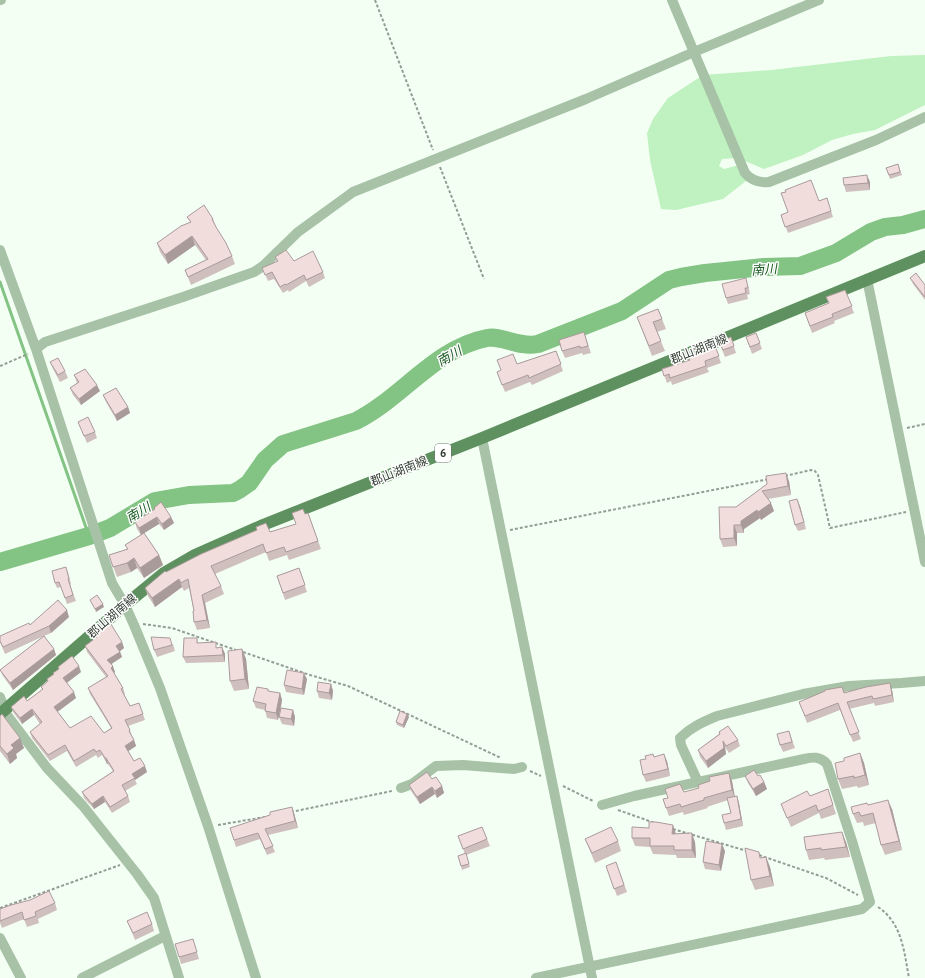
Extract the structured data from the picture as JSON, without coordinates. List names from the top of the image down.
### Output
{
  "streets": {
    "main road": ["郡山湖南線", "6"]
  },
  "water": ["南川"]
}
